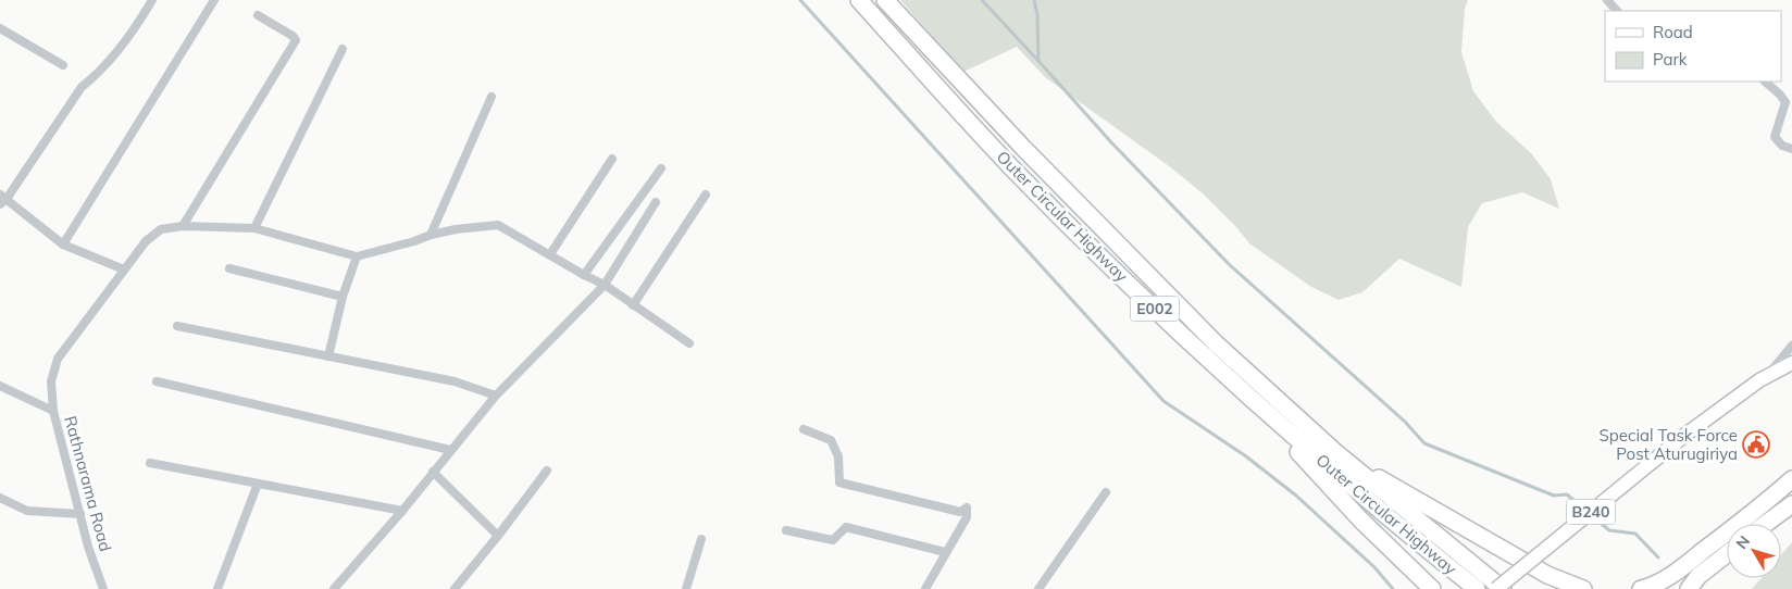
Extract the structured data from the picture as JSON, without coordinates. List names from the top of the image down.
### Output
{
  "streets": {
    "highway": ["Outer Circular Highway", "E002"],
    "main road": ["B240"],
    "street": ["Rathnarama Road"]
  },
  "places": {
    "public building": ["Special Task Force Post Aturugiriya"]
  },
  "legend": ["Road", "Park"],
  "north": "top left"
}
